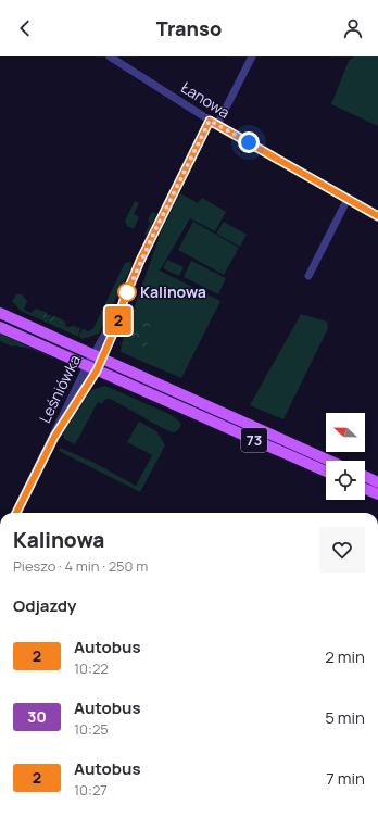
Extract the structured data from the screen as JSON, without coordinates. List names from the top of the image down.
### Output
{
  "streets": {
    "main road": ["73"],
    "street": ["Łanowa", "Leśniówka"]
  },
  "crossings": [
    ["Leśniówka", "73"]
  ],
  "places": ["Kalinowa"],
  "lines": ["bus line 2"],
  "north": "left",
  "page": {
    "header": "Transo",
    "on_map": "2",
    "heading": [
      ["Kalinowa", "Pieszo · 4 min · 250 m"],
      "Odjazdy"
    ],
    "list": [
      {
        "mark": "2",
        "name": "Autobus",
        "note": "10:22",
        "value": "2 min"
      },
      {
        "mark": "30",
        "name": "Autobus",
        "note": "10:25",
        "value": "5 min"
      },
      {
        "mark": "2",
        "name": "Autobus",
        "note": "10:27",
        "value": "7 min"
      }
    ]
  }
}
